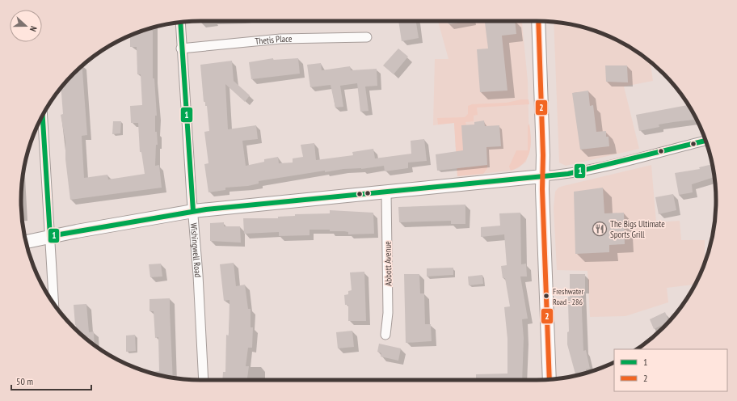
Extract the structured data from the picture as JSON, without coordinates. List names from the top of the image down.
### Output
{
  "streets": {
    "street": ["Thetis Place", "Wishingwell Road", "Abbott Avenue"]
  },
  "crossings": [
    ["Thetis Place", "Wishingwell Road"]
  ],
  "places": {
    "restaurant": ["The Bigs Ultimate Sports Grill"],
    "other": ["Freshwater Road - 286"]
  },
  "lines": ["transit line 2", "transit line 1"],
  "legend": ["1", "2"],
  "scale_bar": "50 m",
  "north": "right"
}
